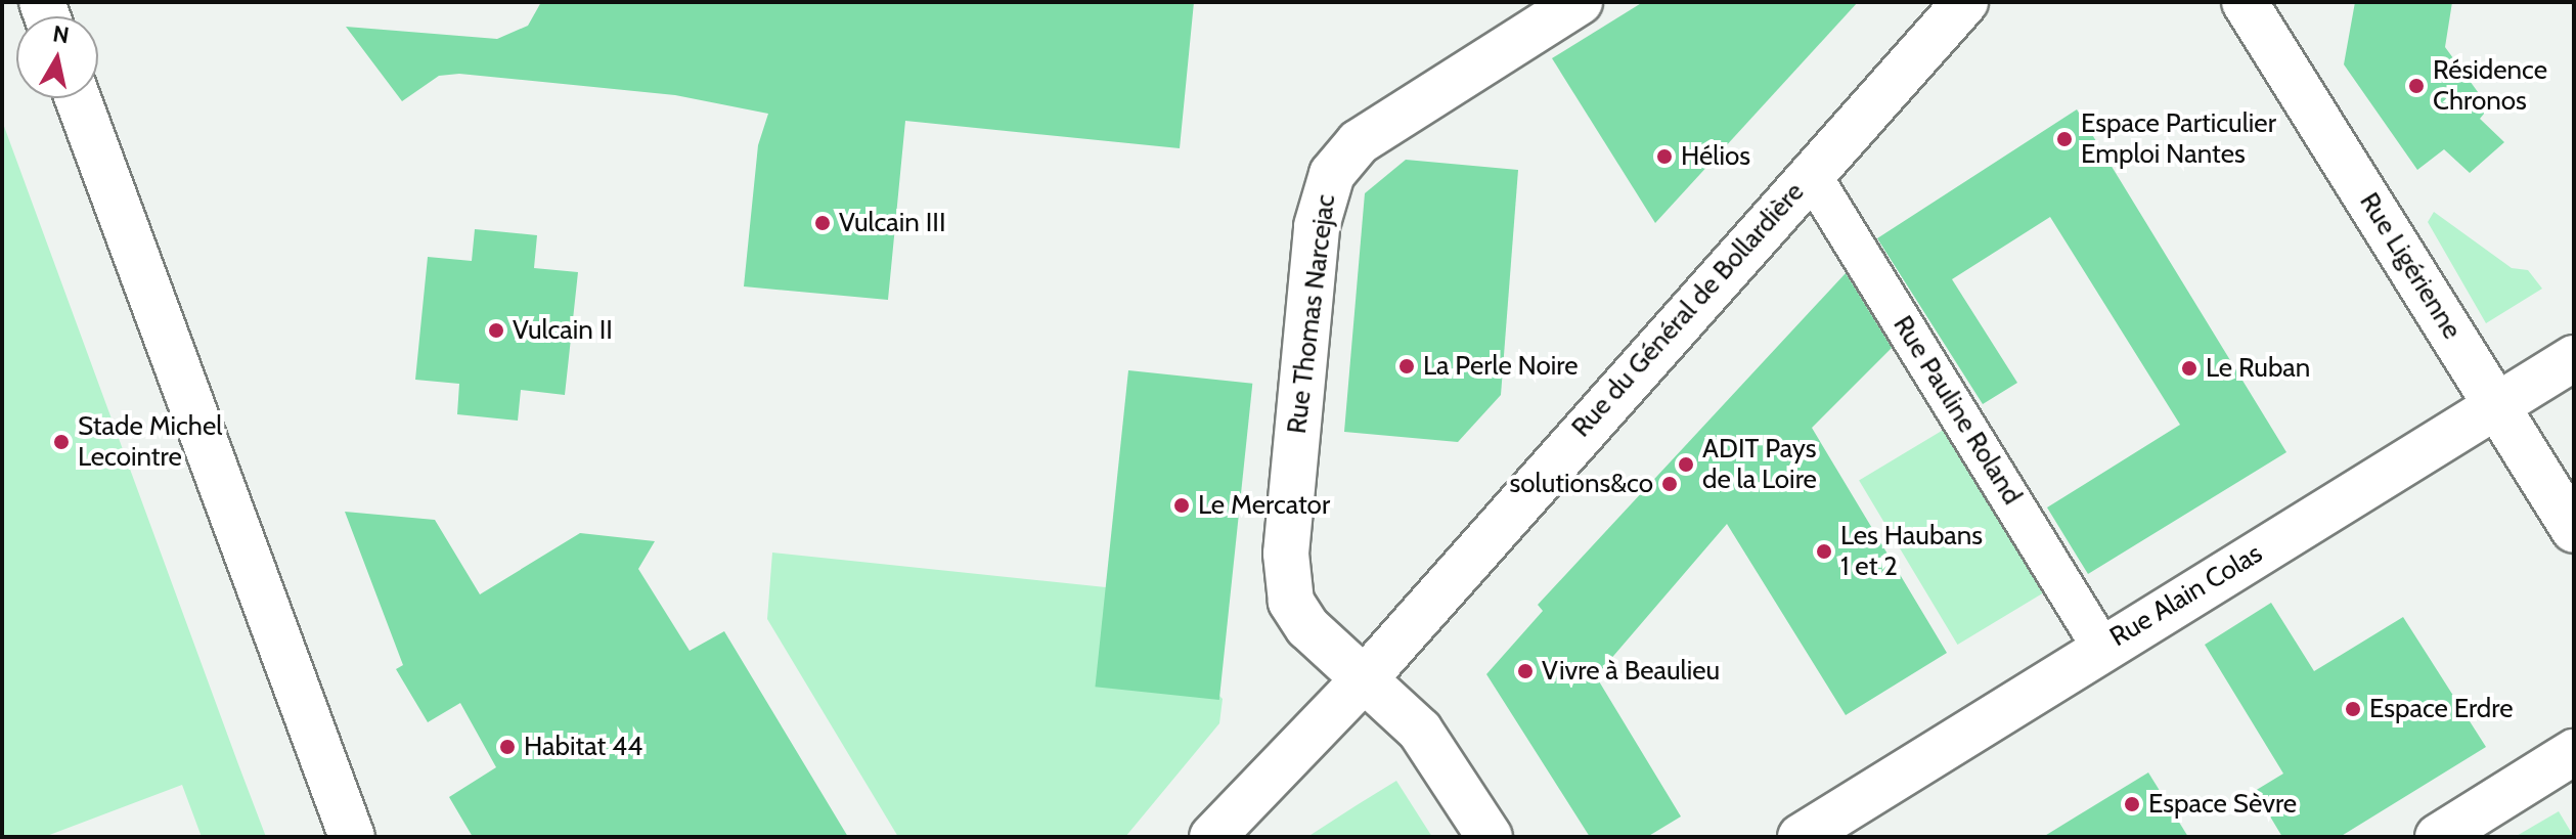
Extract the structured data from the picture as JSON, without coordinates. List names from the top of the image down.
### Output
{
  "streets": {
    "street": [
      "Rue Ligérienne",
      "Rue du Général de Bollardière",
      "Rue Thomas Narcejac",
      "Rue Pauline Roland",
      "Rue Alain Colas"
    ]
  },
  "crossings": [
    ["Rue Ligérienne", "Rue Alain Colas"],
    ["Rue du Général de Bollardière", "Rue Thomas Narcejac"],
    ["Rue du Général de Bollardière", "Rue Pauline Roland"],
    ["Rue Pauline Roland", "Rue Alain Colas"]
  ],
  "places": [
    "Résidence Chronos",
    "Espace Particulier Emploi Nantes",
    "Hélios",
    "Vulcain III",
    "Vulcain II",
    "La Perle Noire",
    "Le Ruban",
    "Stade Michel Lecointre",
    "ADIT Pays de la Loire",
    "solutions&co",
    "Le Mercator",
    "Les Haubans 1 et 2",
    "Vivre à Beaulieu",
    "Espace Erdre",
    "Habitat 44",
    "Espace Sèvre"
  ],
  "north": "top"
}
